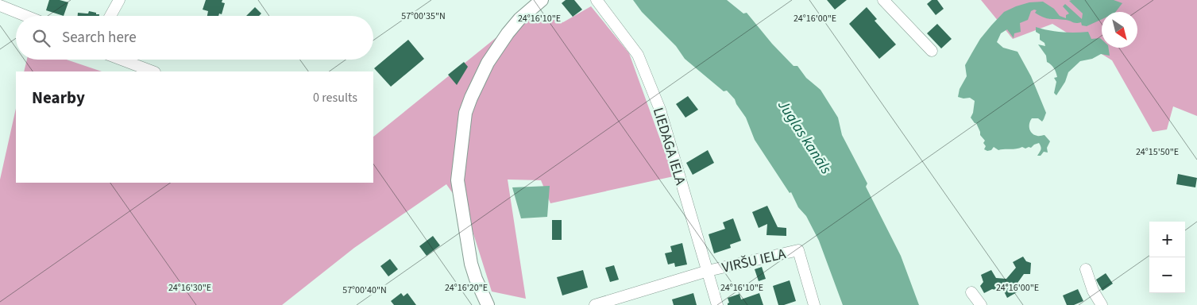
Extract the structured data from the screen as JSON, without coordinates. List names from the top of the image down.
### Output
{
  "streets": {
    "street": ["LIEDAGA IELA", "VIRŠU IELA"]
  },
  "crossings": [
    ["LIEDAGA IELA", "VIRŠU IELA"]
  ],
  "water": ["Juglas kanāls"],
  "north": "bottom right",
  "page": {
    "search": "Search here",
    "heading": ["Nearby", "0 results"],
    "map_buttons": ["+", "−"]
  },
  "coordinates": [
    "57°00'35\"N",
    "24°16'10\"E",
    "24°16'00\"E",
    "24°15'50\"E",
    "24°16'30\"E",
    "24°16'20\"E",
    "57°00'40\"N"
  ]
}
